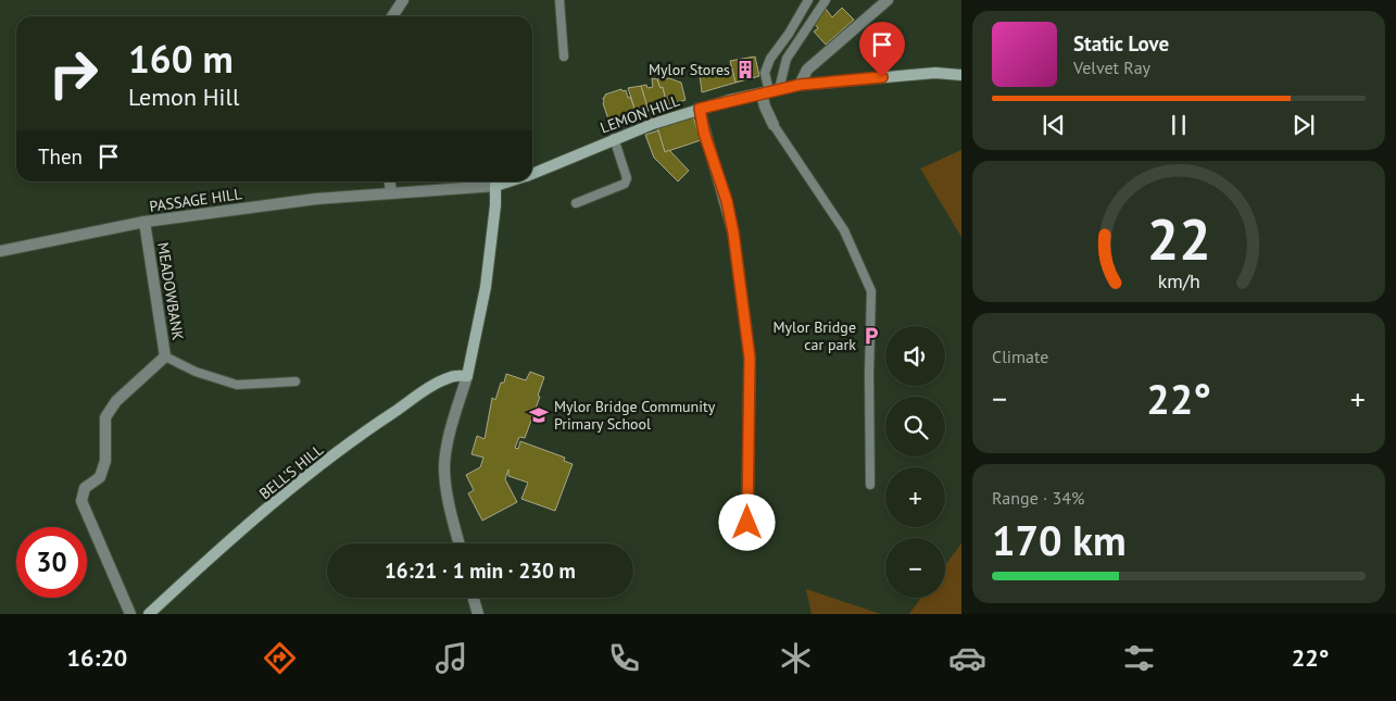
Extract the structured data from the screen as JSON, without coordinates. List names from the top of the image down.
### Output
{
  "streets": {
    "street": [
      "LEMON HILL",
      "PASSAGE HILL",
      "MEADOWBANK",
      "BELL'S HILL"
    ]
  },
  "crossings": [
    ["LEMON HILL", "PASSAGE HILL"],
    ["PASSAGE HILL", "MEADOWBANK"]
  ],
  "places": {
    "building": ["Mylor Stores"],
    "parking": ["Mylor Bridge car park"],
    "school or university": ["Mylor Bridge Community Primary School"]
  },
  "page": {
    "turn": ["160 m", "Lemon Hill"],
    "song": ["Static Love", "Velvet Ray"],
    "then": "Then",
    "tile": [
      "Climate",
      ["Range · 34%", "170 km"]
    ],
    "map_buttons": ["+", "−"],
    "heat": ["−", "22°", "+"],
    "limit": "30",
    "trip": "16:21 · 1 min · 230 m",
    "tabs": ["16:20", "22°"],
    "gauge": ["22", "km/h"]
  }
}
